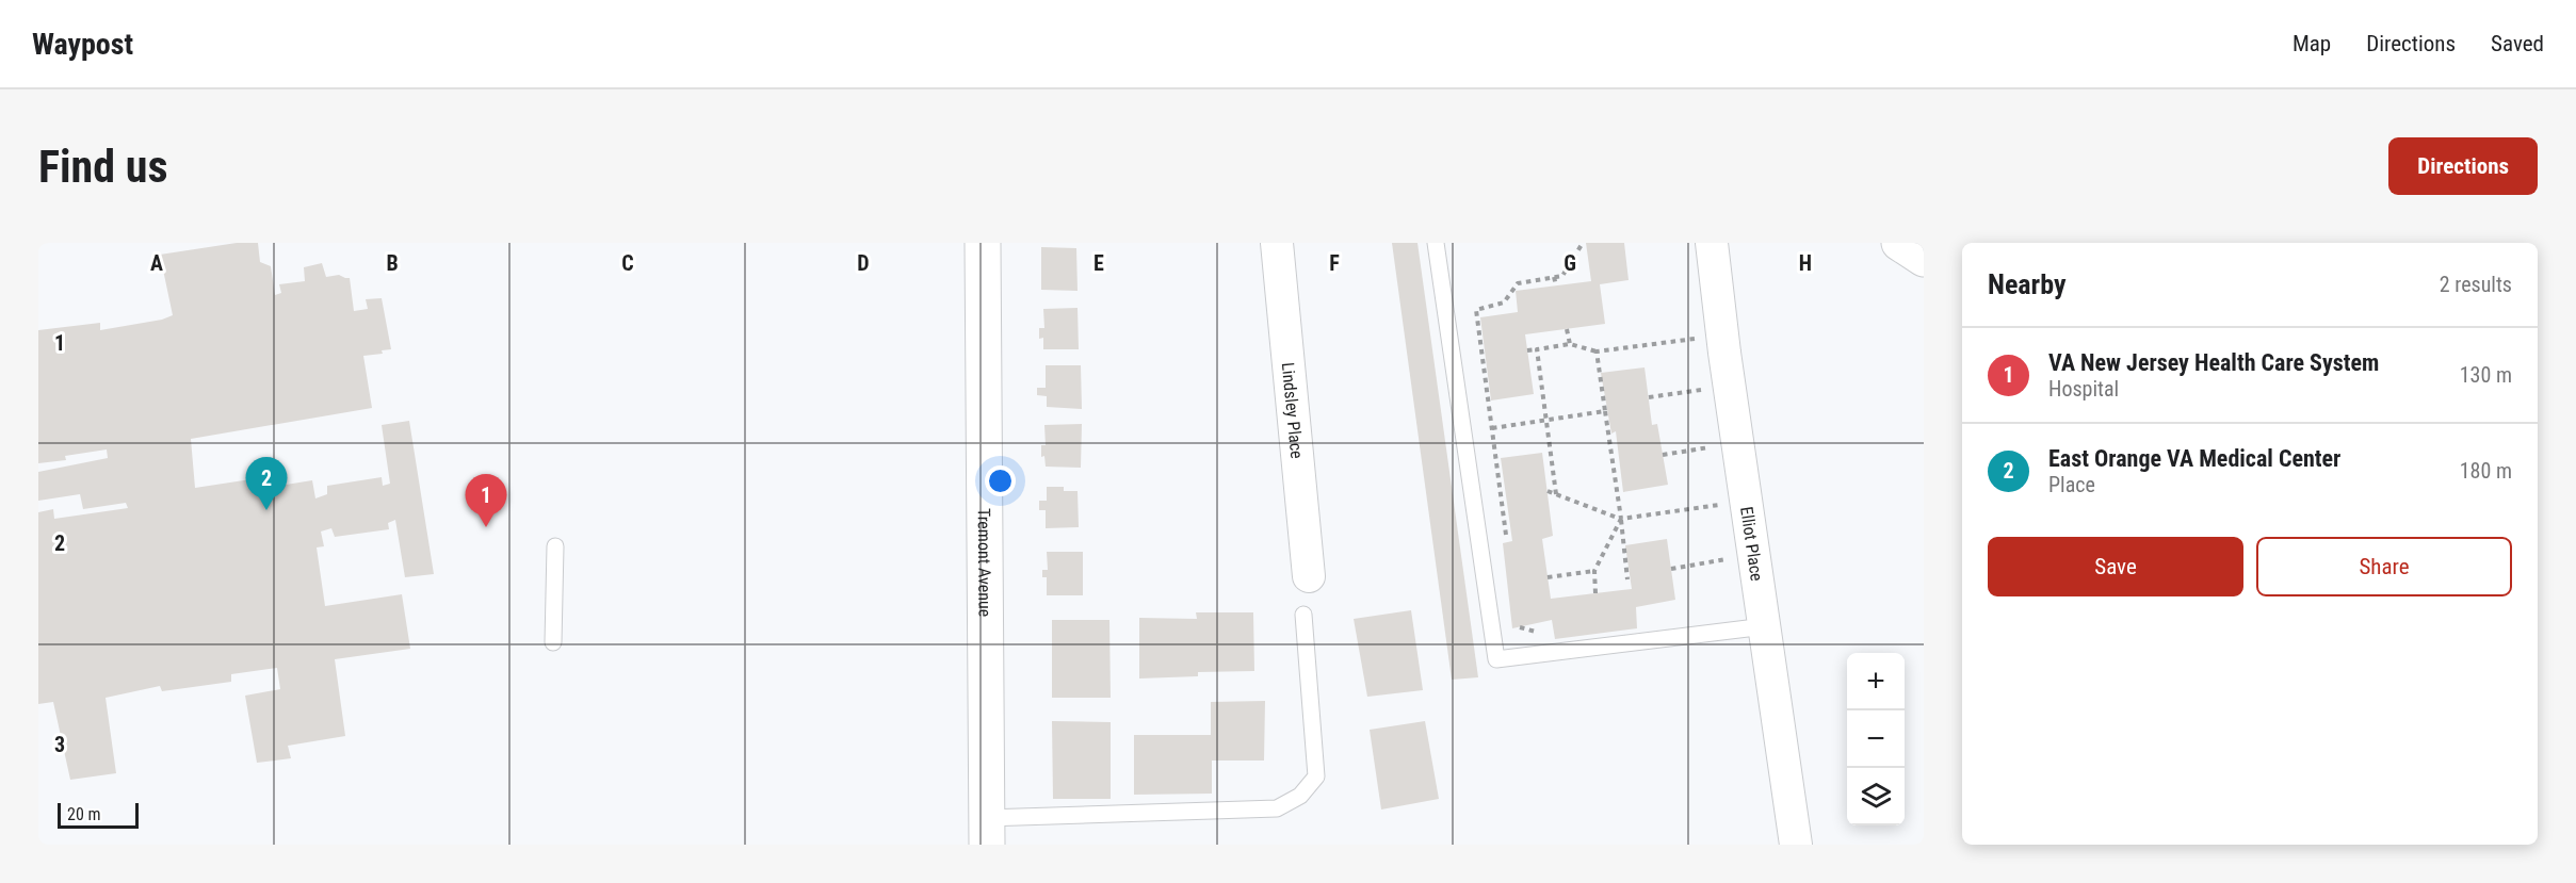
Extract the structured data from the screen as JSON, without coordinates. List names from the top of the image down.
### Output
{
  "streets": {
    "street": ["Lindsley Place", "Elliot Place", "Tremont Avenue"]
  },
  "scale_bar": "20 m",
  "page": {
    "header": "Waypost",
    "nav": ["Map", "Directions", "Saved"],
    "buttons": [
      "Directions",
      ["Save", "Share"]
    ],
    "title": "Find us",
    "heading": ["Nearby", "2 results"],
    "list": [
      {
        "mark": "1",
        "name": "VA New Jersey Health Care System",
        "note": "Hospital",
        "value": "130 m"
      },
      {
        "mark": "2",
        "name": "East Orange VA Medical Center",
        "note": "Place",
        "value": "180 m"
      }
    ],
    "pins": ["2", "1"],
    "map_buttons": ["+", "−"],
    "scale": "20 m"
  },
  "grid": {
    "columns": [
      "A",
      "B",
      "C",
      "D",
      "E",
      "F",
      "G",
      "H"
    ],
    "rows": ["1", "2", "3"]
  }
}
